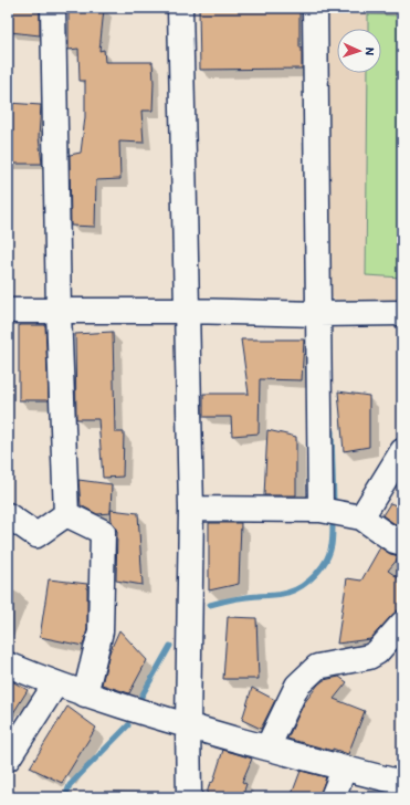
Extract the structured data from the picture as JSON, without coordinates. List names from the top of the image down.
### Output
{
  "north": "right"
}
